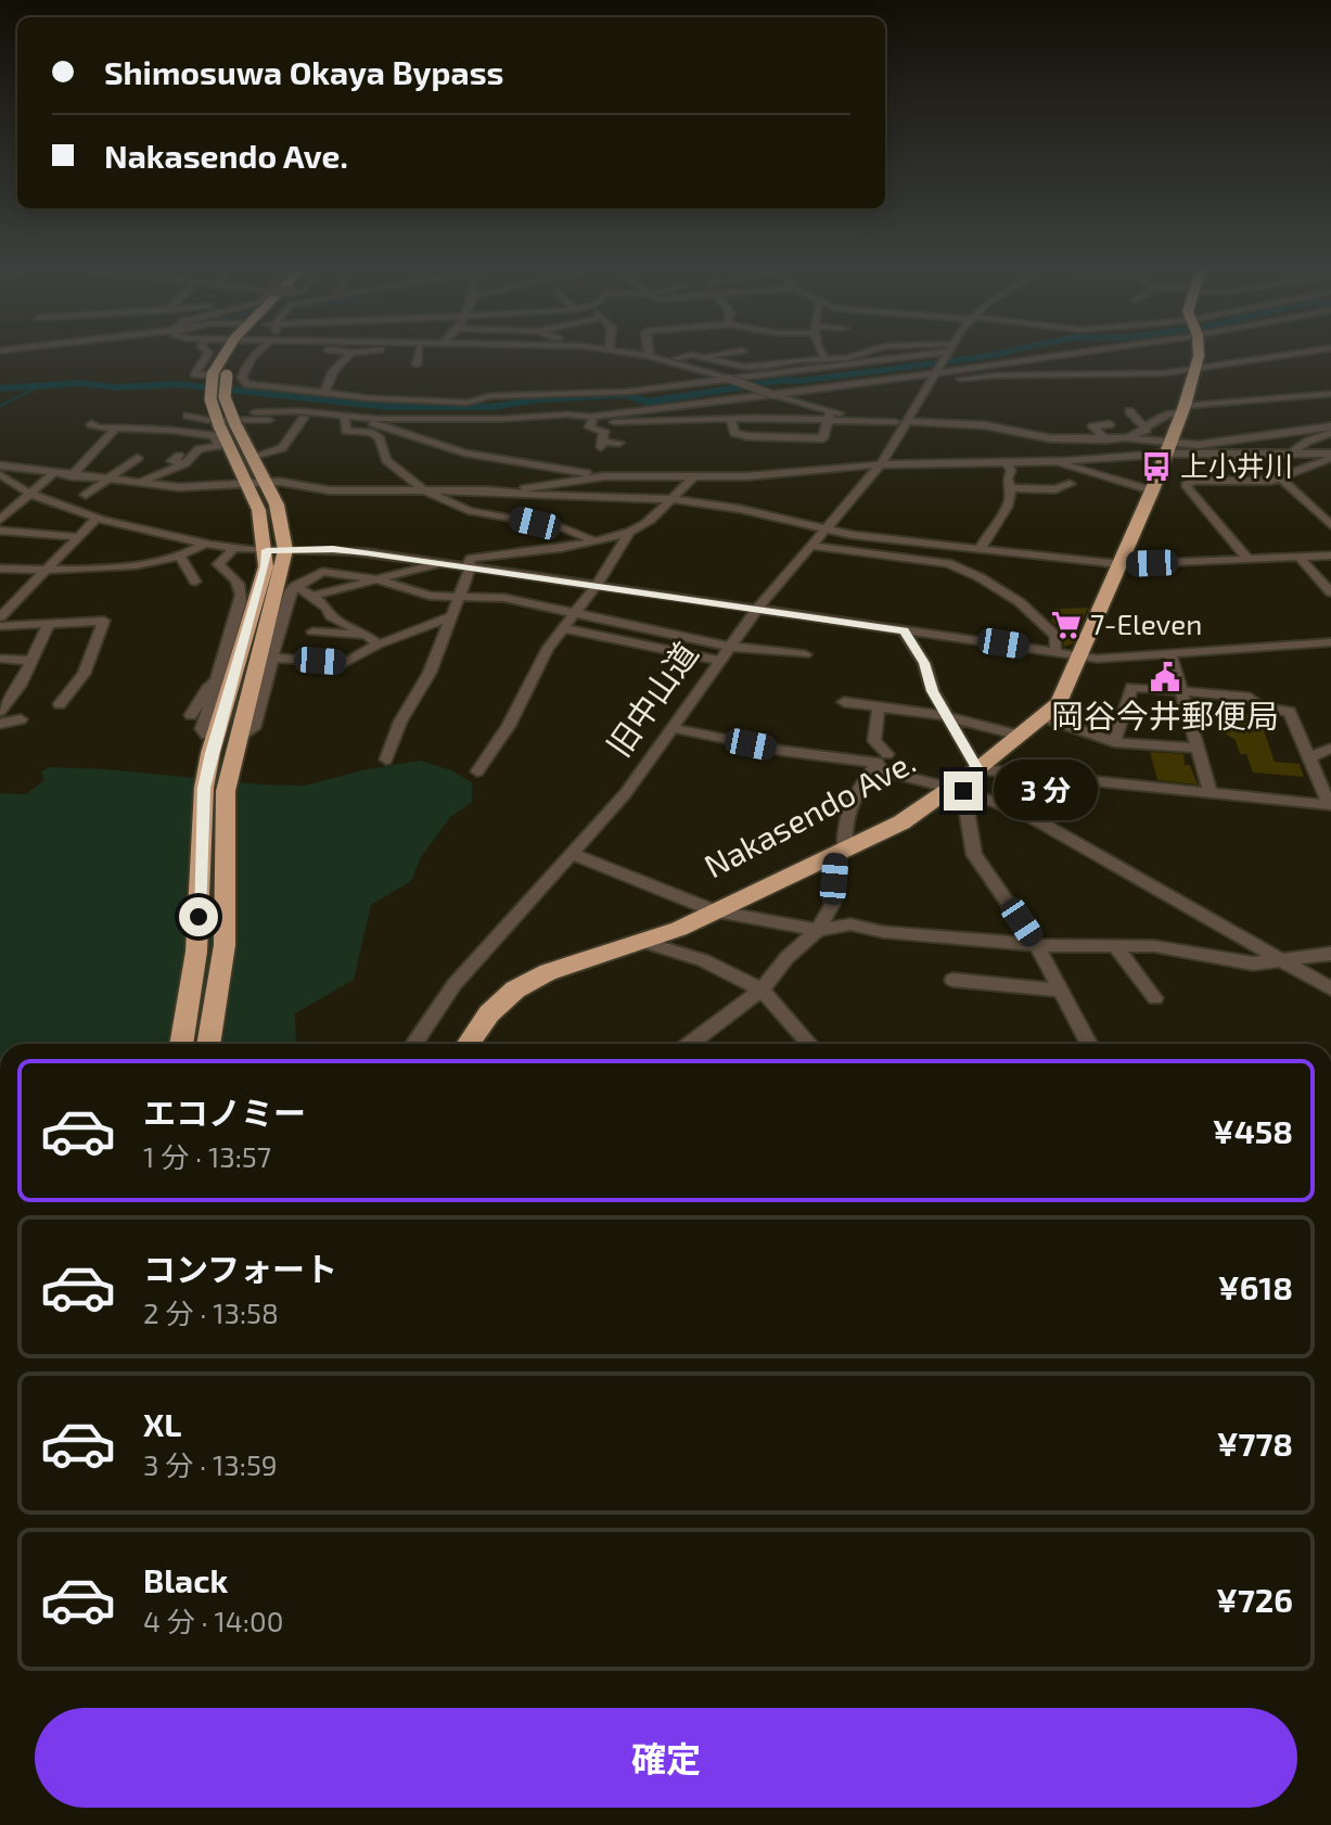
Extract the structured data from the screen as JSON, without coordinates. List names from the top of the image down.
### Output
{
  "streets": {
    "highway": ["Nakasendo Ave."],
    "street": ["旧中山道"]
  },
  "places": {
    "bus stop": ["上小井川"],
    "supermarket": ["7-Eleven"],
    "public building": ["岡谷今井郵便局"]
  },
  "page": {
    "banner": ["Shimosuwa Okaya Bypass", "Nakasendo Ave."],
    "bubble": "3 分",
    "list": [
      {
        "name": "エコノミー",
        "note": "1 分 · 13:57",
        "value": "¥458"
      },
      {
        "name": "コンフォート",
        "note": "2 分 · 13:58",
        "value": "¥618"
      },
      {
        "name": "XL",
        "note": "3 分 · 13:59",
        "value": "¥778"
      },
      {
        "name": "Black",
        "note": "4 分 · 14:00",
        "value": "¥726"
      }
    ],
    "buttons": "確定"
  }
}
